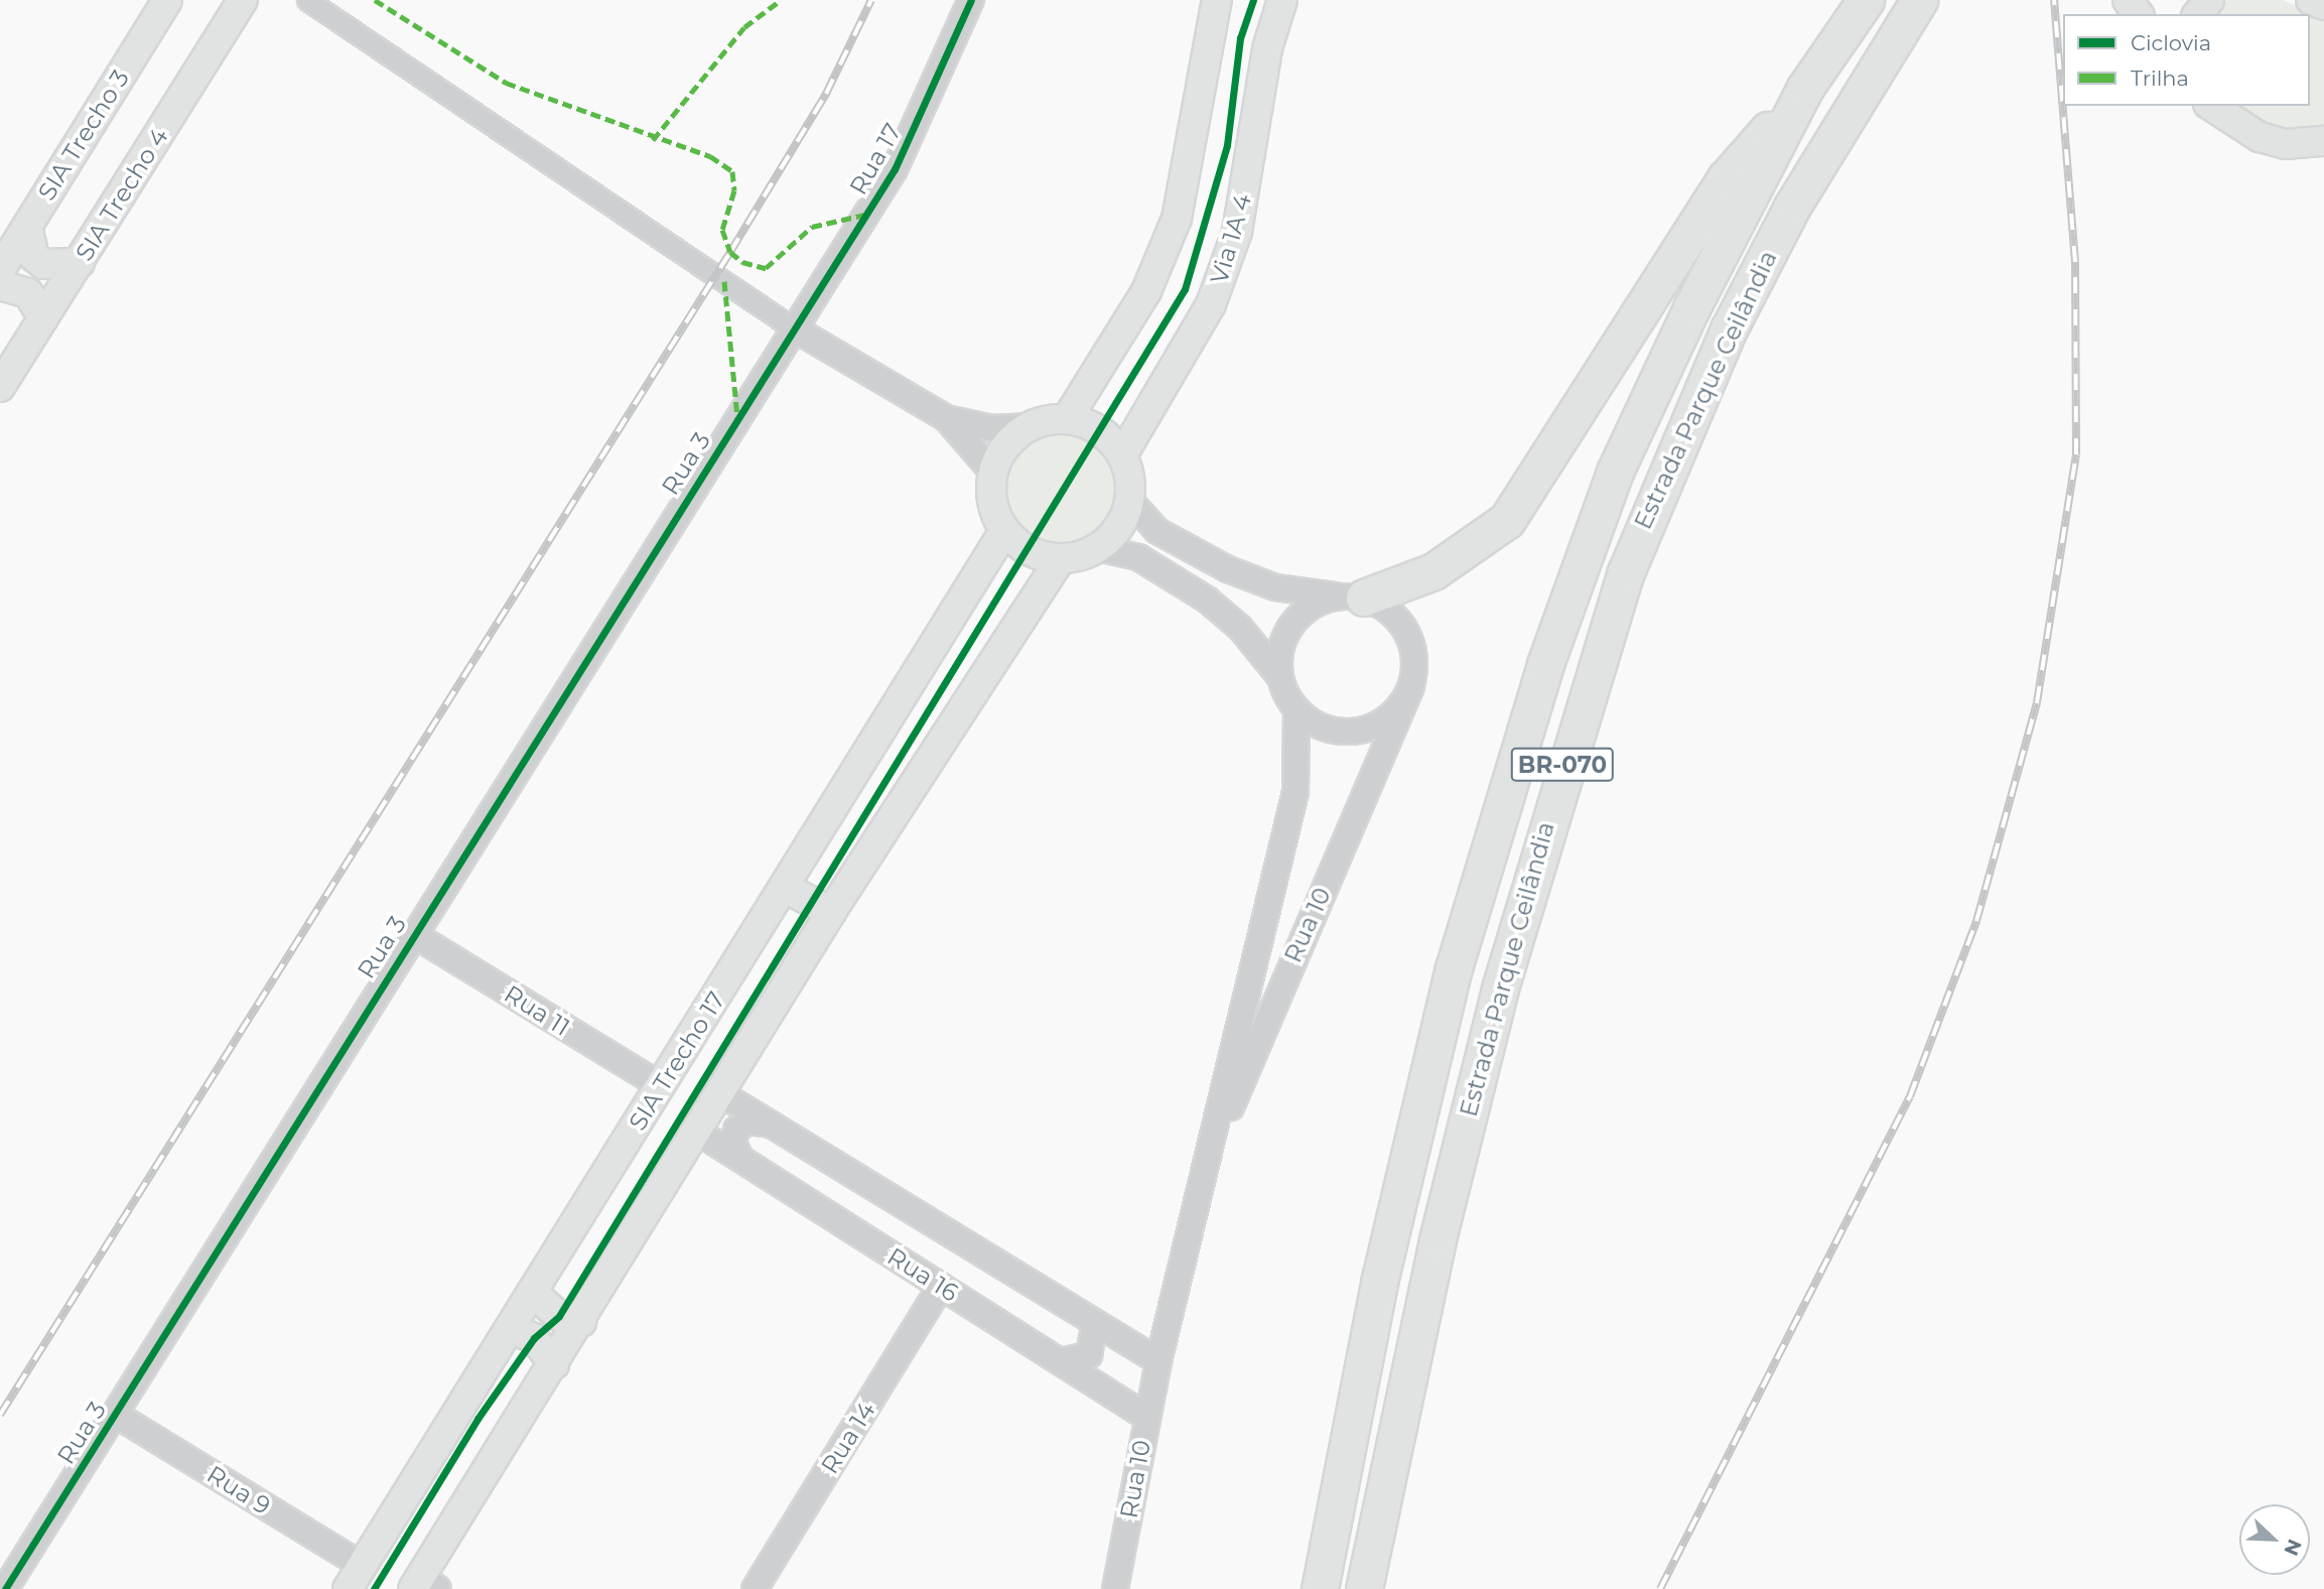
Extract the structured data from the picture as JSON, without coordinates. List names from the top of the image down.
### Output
{
  "streets": {
    "highway": ["Estrada Parque Ceilândia", "BR-070"],
    "main road": [
      "SIA Trecho 3",
      "SIA Trecho 4",
      "Via 1A 4",
      "SIA Trecho 17"
    ],
    "street": [
      "Rua 17",
      "Rua 3",
      "Rua 10",
      "Rua 11",
      "Rua 16",
      "Rua 14",
      "Rua 9"
    ]
  },
  "crossings": [
    ["Rua 17", "Rua 3"],
    ["Via 1A 4", "SIA Trecho 17"],
    ["Rua 3", "Rua 11"],
    ["Rua 3", "Rua 9"],
    ["Rua 10", "Rua 16"],
    ["Rua 11", "SIA Trecho 17"],
    ["SIA Trecho 17", "Rua 9"],
    ["Rua 16", "Rua 14"]
  ],
  "legend": ["Ciclovia", "Trilha"],
  "north": "bottom right"
}
